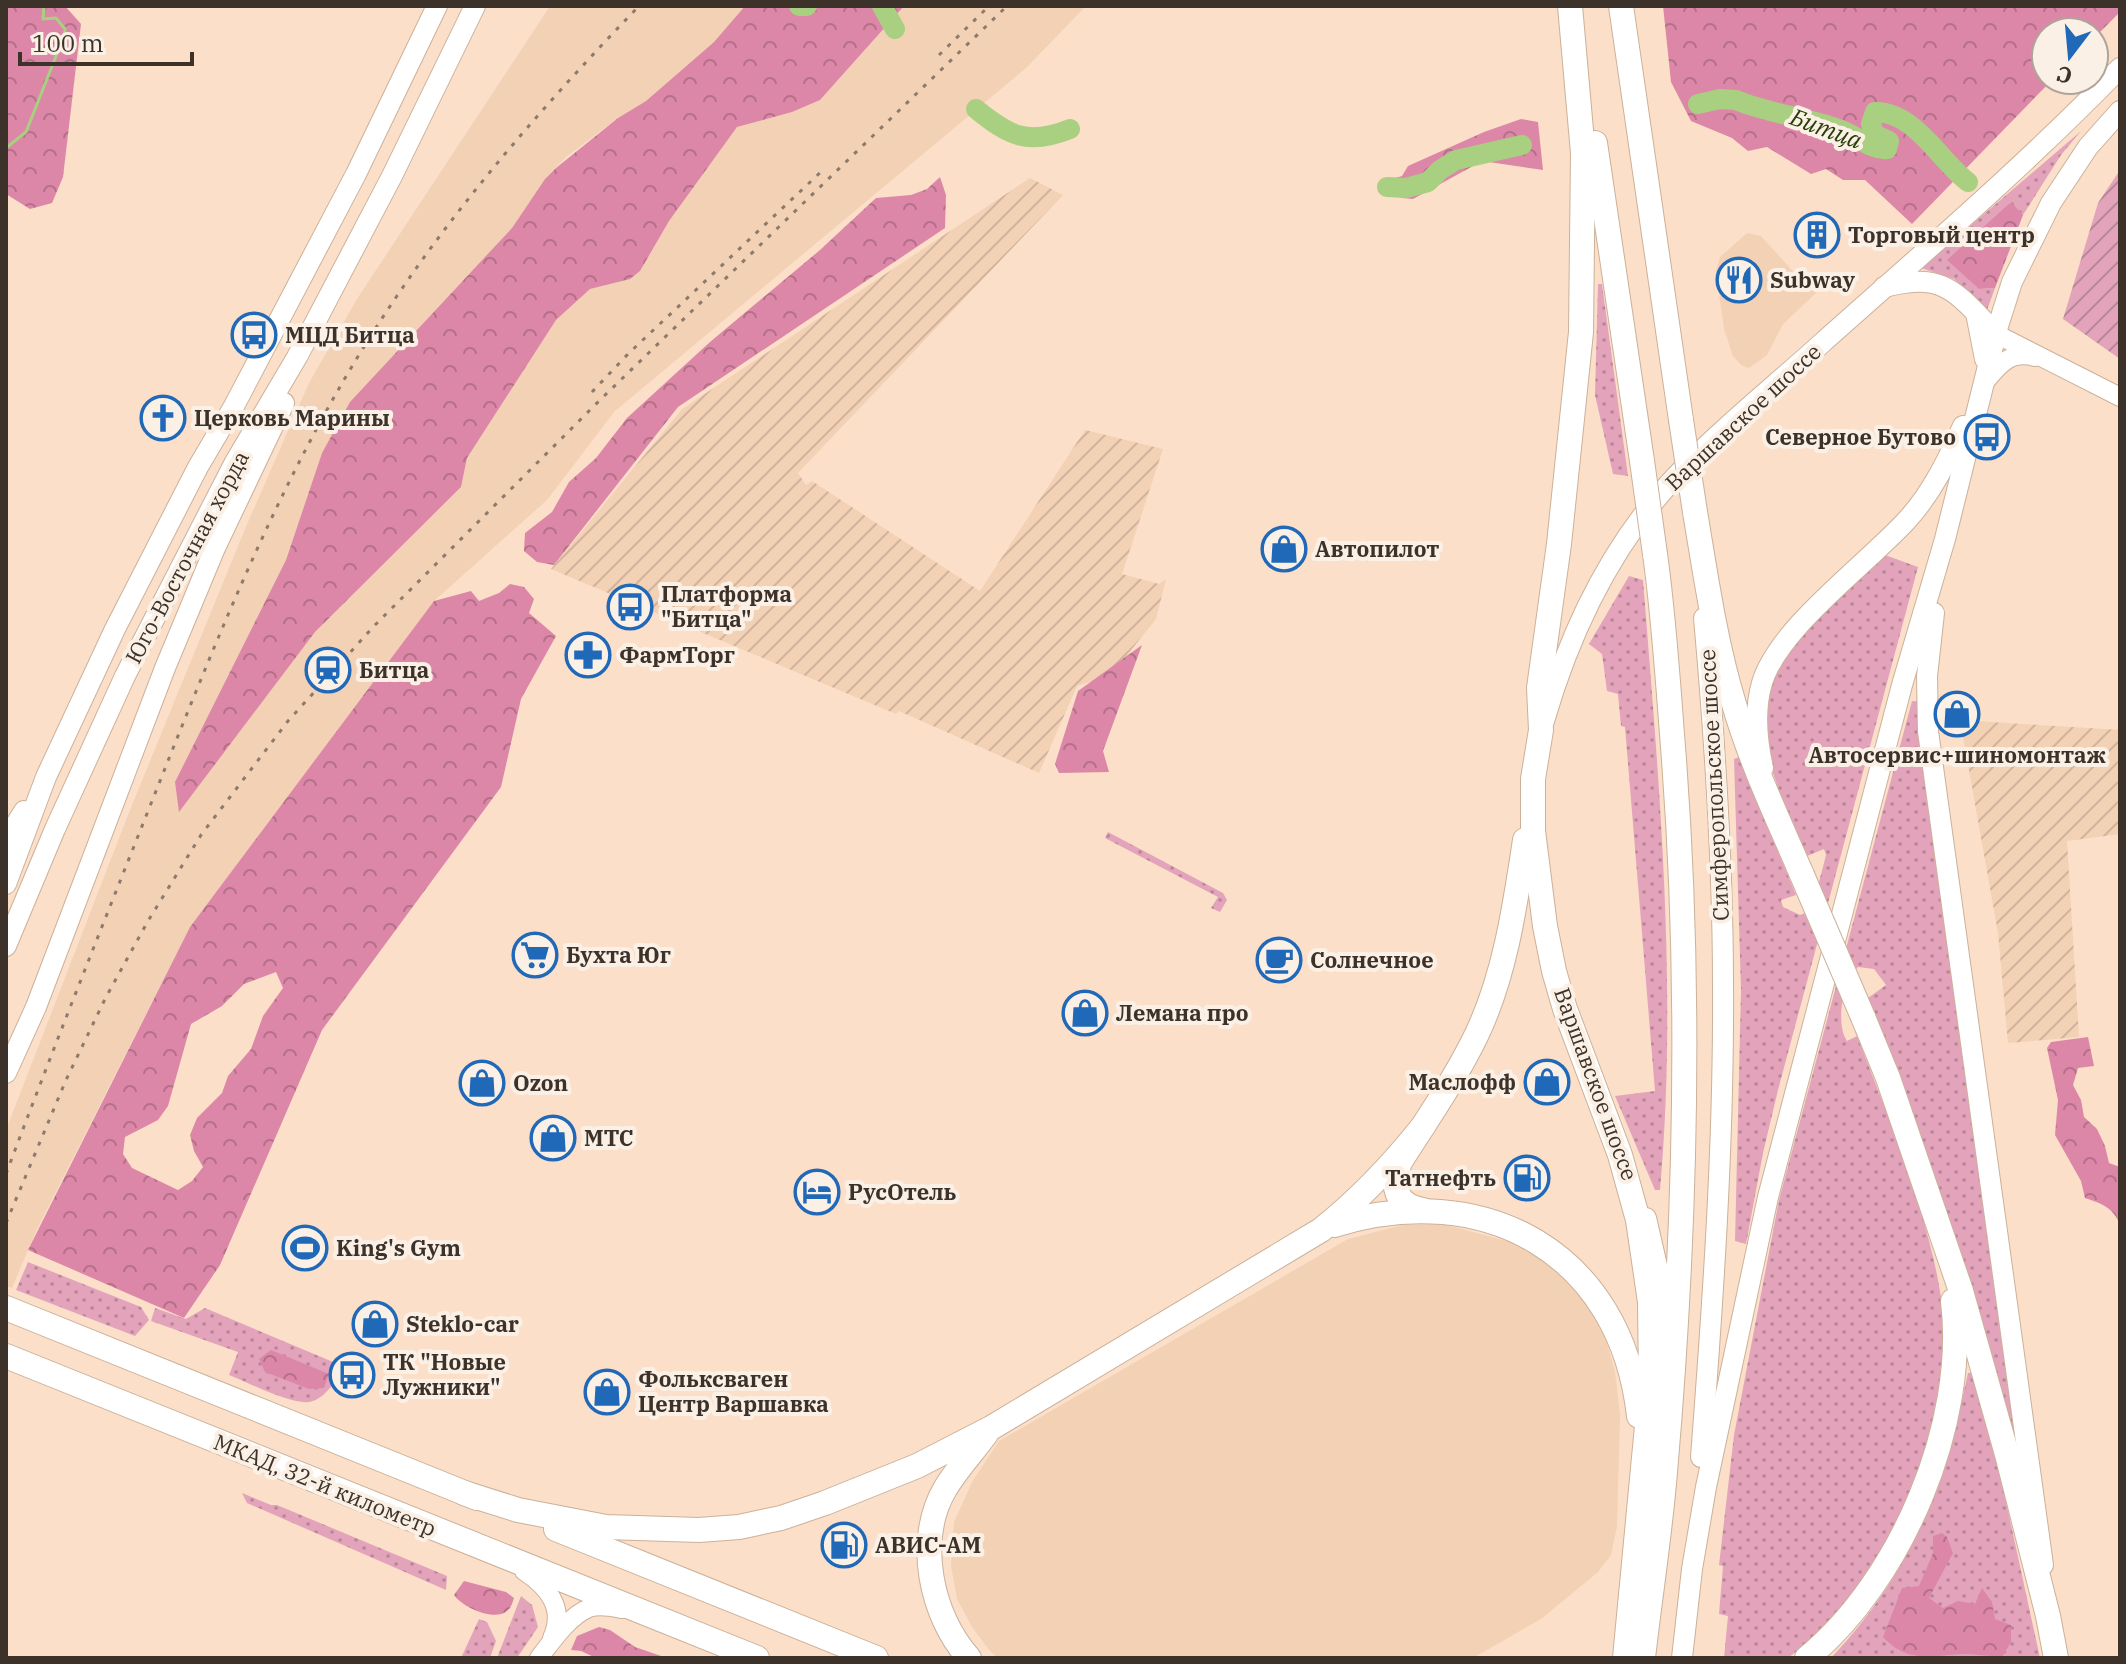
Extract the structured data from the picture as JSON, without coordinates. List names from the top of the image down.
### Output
{
  "streets": {
    "highway": ["Варшавское шоссе", "Симферопольское шоссе", "МКАД, 32-й километр"],
    "main road": ["Юго-Восточная хорда"]
  },
  "crossings": [
    ["Варшавское шоссе", "Симферопольское шоссе"]
  ],
  "water": ["Битца"],
  "places": {
    "building": ["Торговый центр"],
    "restaurant": ["Subway"],
    "bus stop": [
      "МЦД Битца",
      "Северное Бутово",
      "Платформа \"Битца\"",
      "ТК \"Новые Лужники\""
    ],
    "church": ["Церковь Марины"],
    "shop": [
      "Автопилот",
      "Автосервис+шиномонтаж",
      "Лемана про",
      "Маслофф",
      "Ozon",
      "МТС",
      "Steklo-car",
      "Фольксваген Центр Варшавка"
    ],
    "pharmacy": ["ФармТорг"],
    "station": ["Битца"],
    "supermarket": ["Бухта Юг"],
    "cafe": ["Солнечное"],
    "fuel station": ["Татнефть", "АВИС-АМ"],
    "hotel": ["РусОтель"],
    "sports": ["King's Gym"]
  },
  "scale_bar": "100 m",
  "north": "bottom"
}
